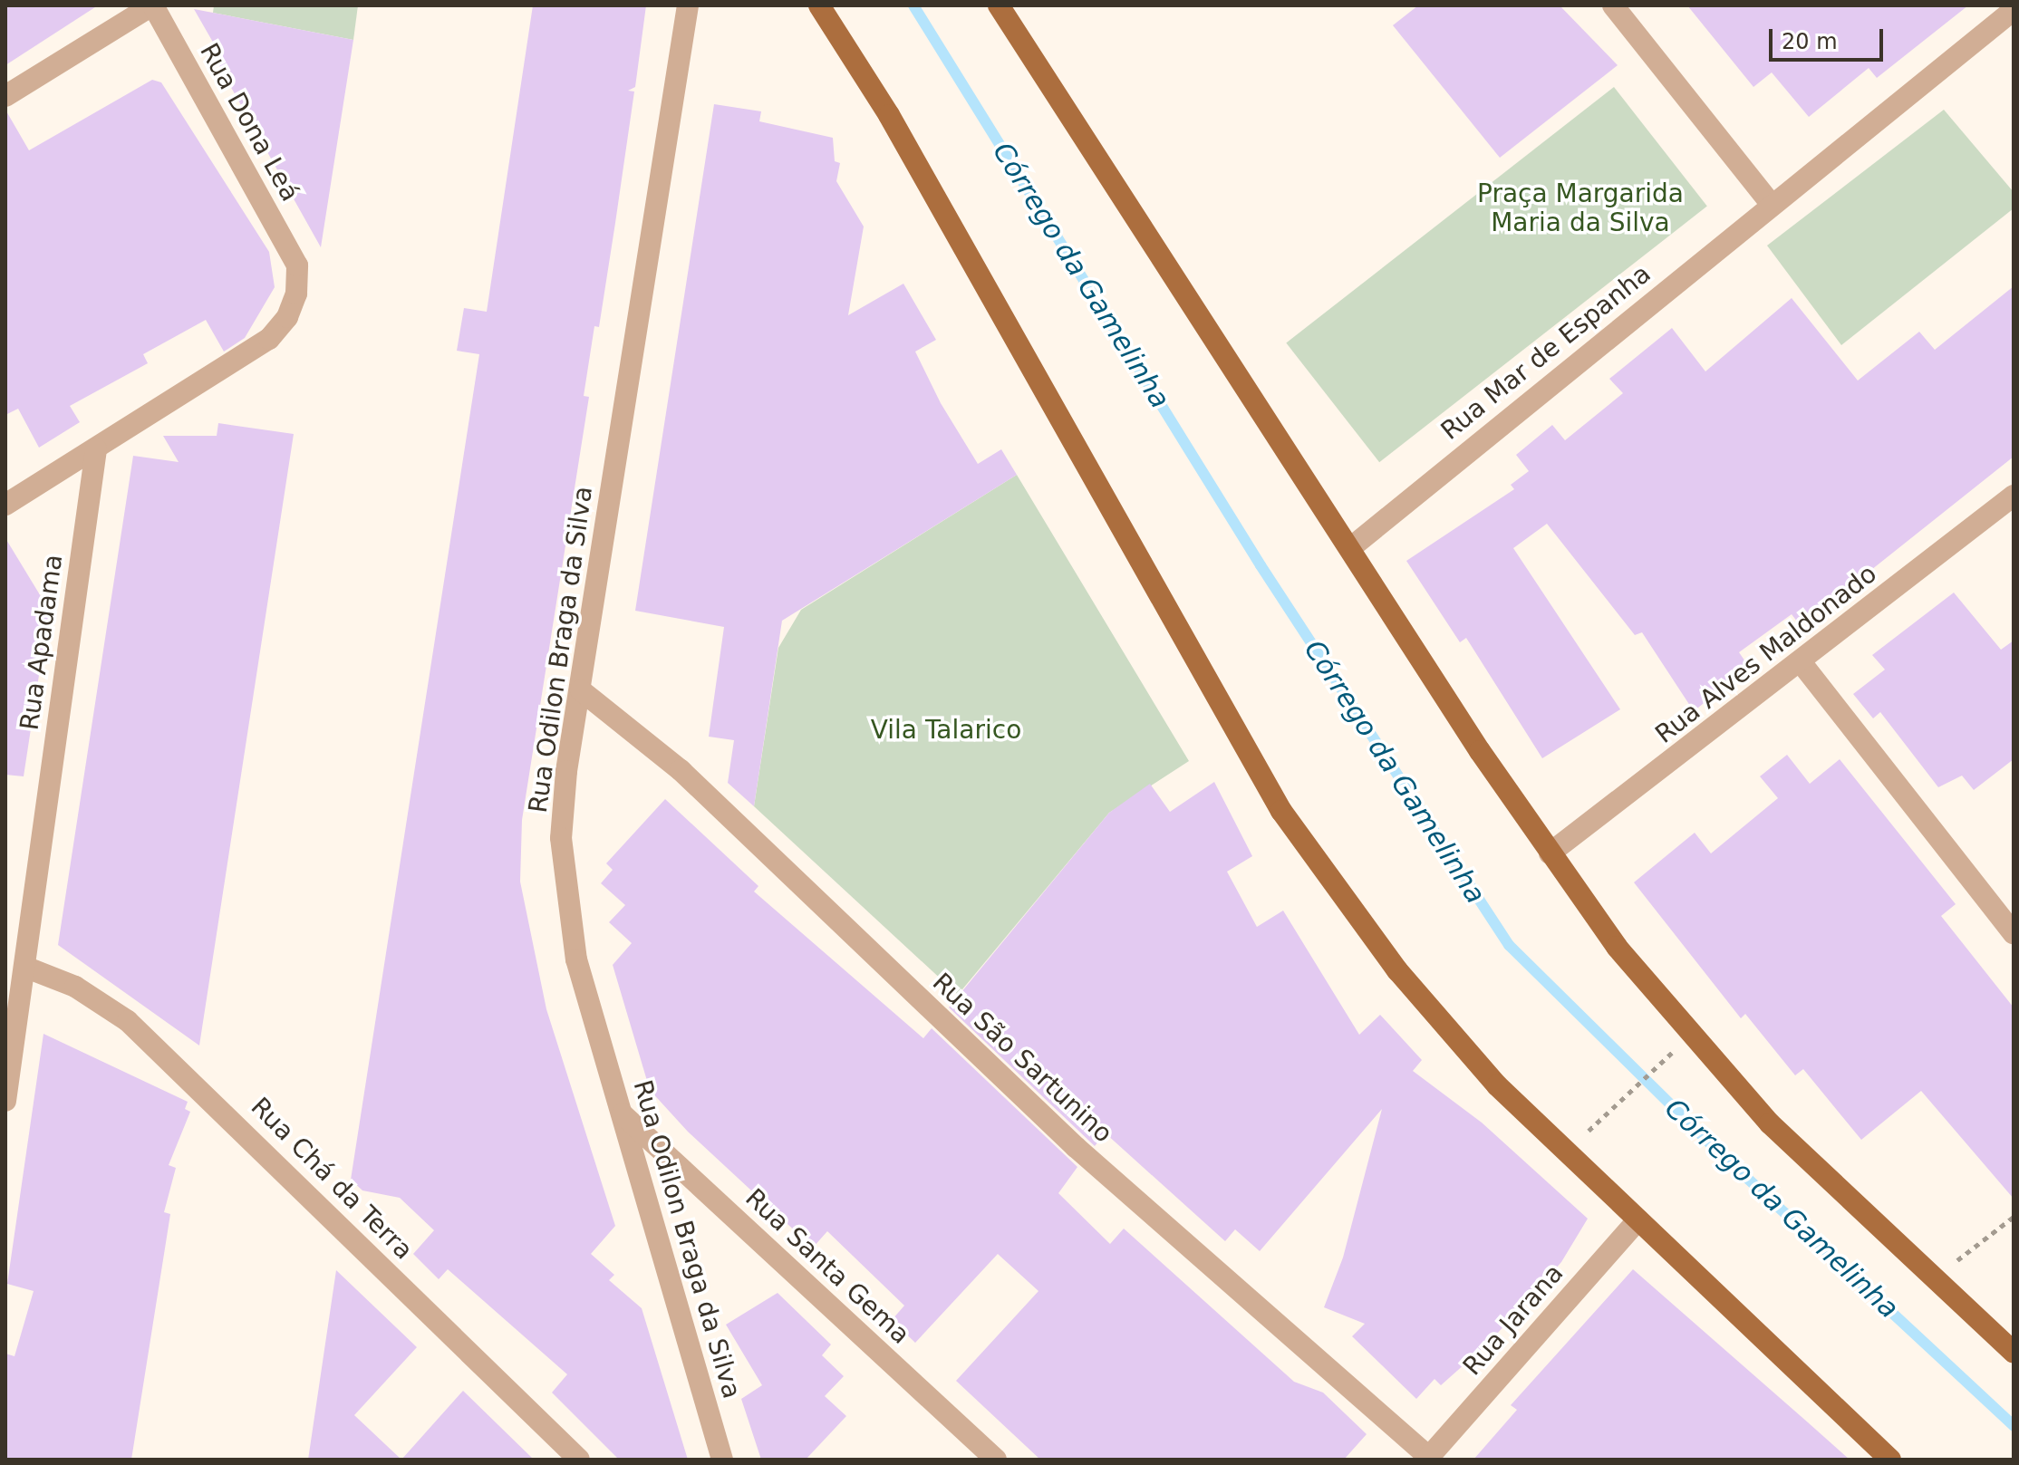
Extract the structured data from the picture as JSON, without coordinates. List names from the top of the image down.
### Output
{
  "streets": {
    "street": [
      "Rua Dona Leá",
      "Rua Mar de Espanha",
      "Rua Apadama",
      "Rua Odilon Braga da Silva",
      "Rua Alves Maldonado",
      "Rua São Sartunino",
      "Rua Chá da Terra",
      "Rua Santa Gema",
      "Rua Jarana"
    ]
  },
  "crossings": [
    ["Rua Dona Leá", "Rua Apadama"],
    ["Rua Apadama", "Rua Chá da Terra"],
    ["Rua Odilon Braga da Silva", "Rua São Sartunino"],
    ["Rua Odilon Braga da Silva", "Rua Santa Gema"],
    ["Rua São Sartunino", "Rua Jarana"]
  ],
  "water": ["Córrego da Gamelinha"],
  "parks": ["Praça Margarida Maria da Silva", "Vila Talarico"],
  "scale_bar": "20 m"
}
